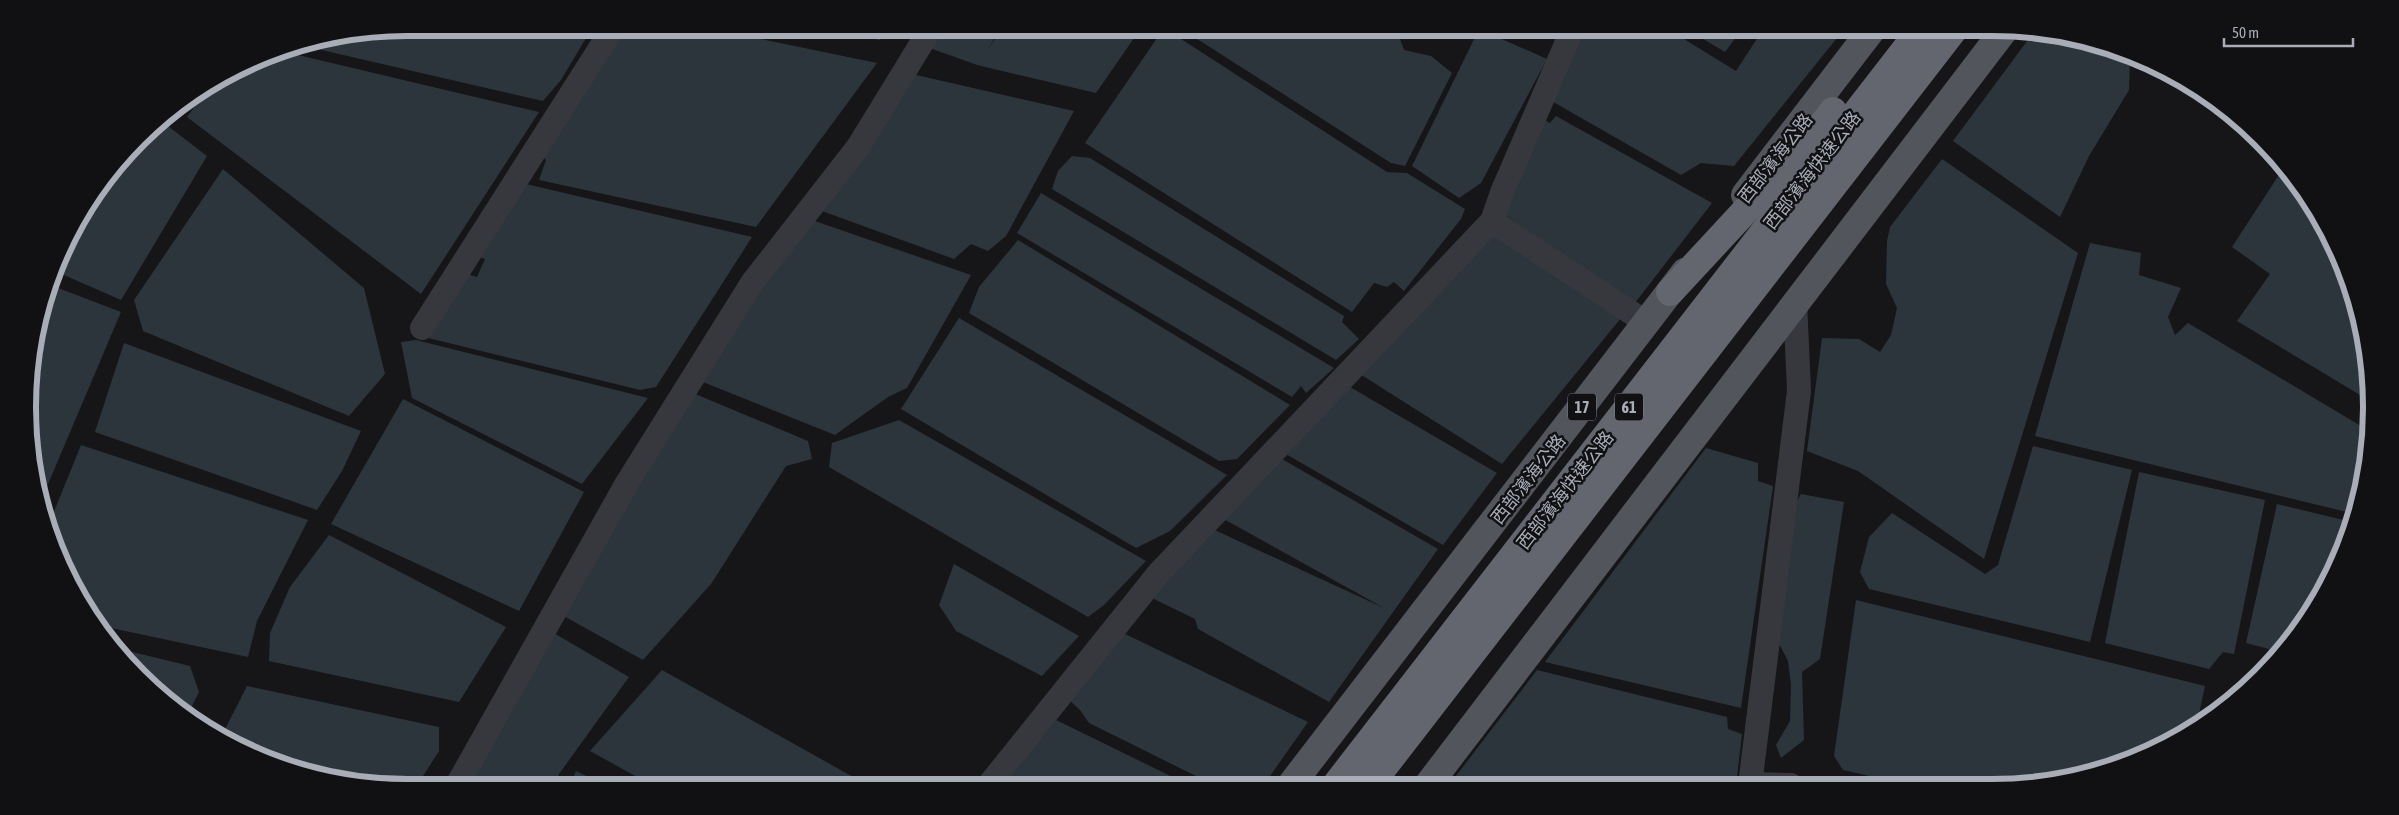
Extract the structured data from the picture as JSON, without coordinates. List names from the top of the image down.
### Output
{
  "streets": {
    "highway": ["西部濱海快速公路", "61"],
    "main road": ["西部濱海公路", "17"]
  },
  "scale_bar": "50 m"
}
